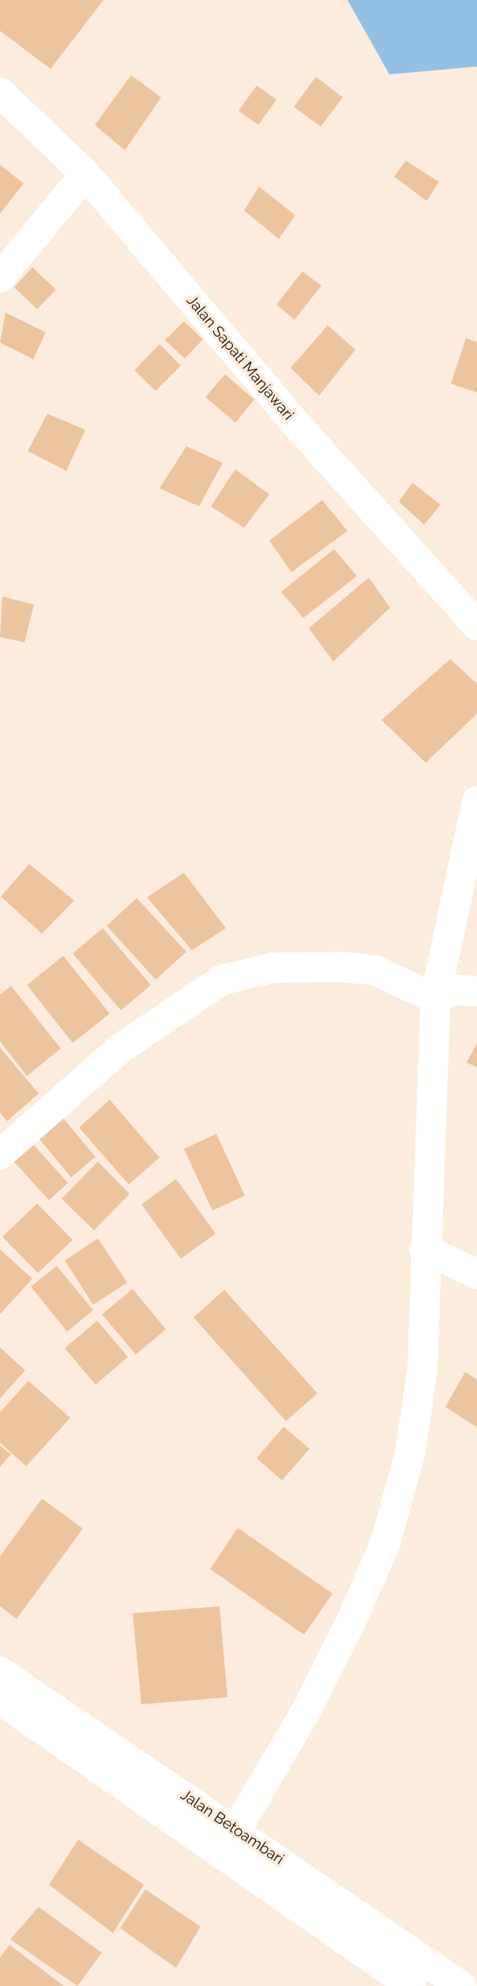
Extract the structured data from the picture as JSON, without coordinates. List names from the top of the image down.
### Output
{
  "streets": {
    "street": ["Jalan Sapati Manjawari", "Jalan Betoambari"]
  }
}
